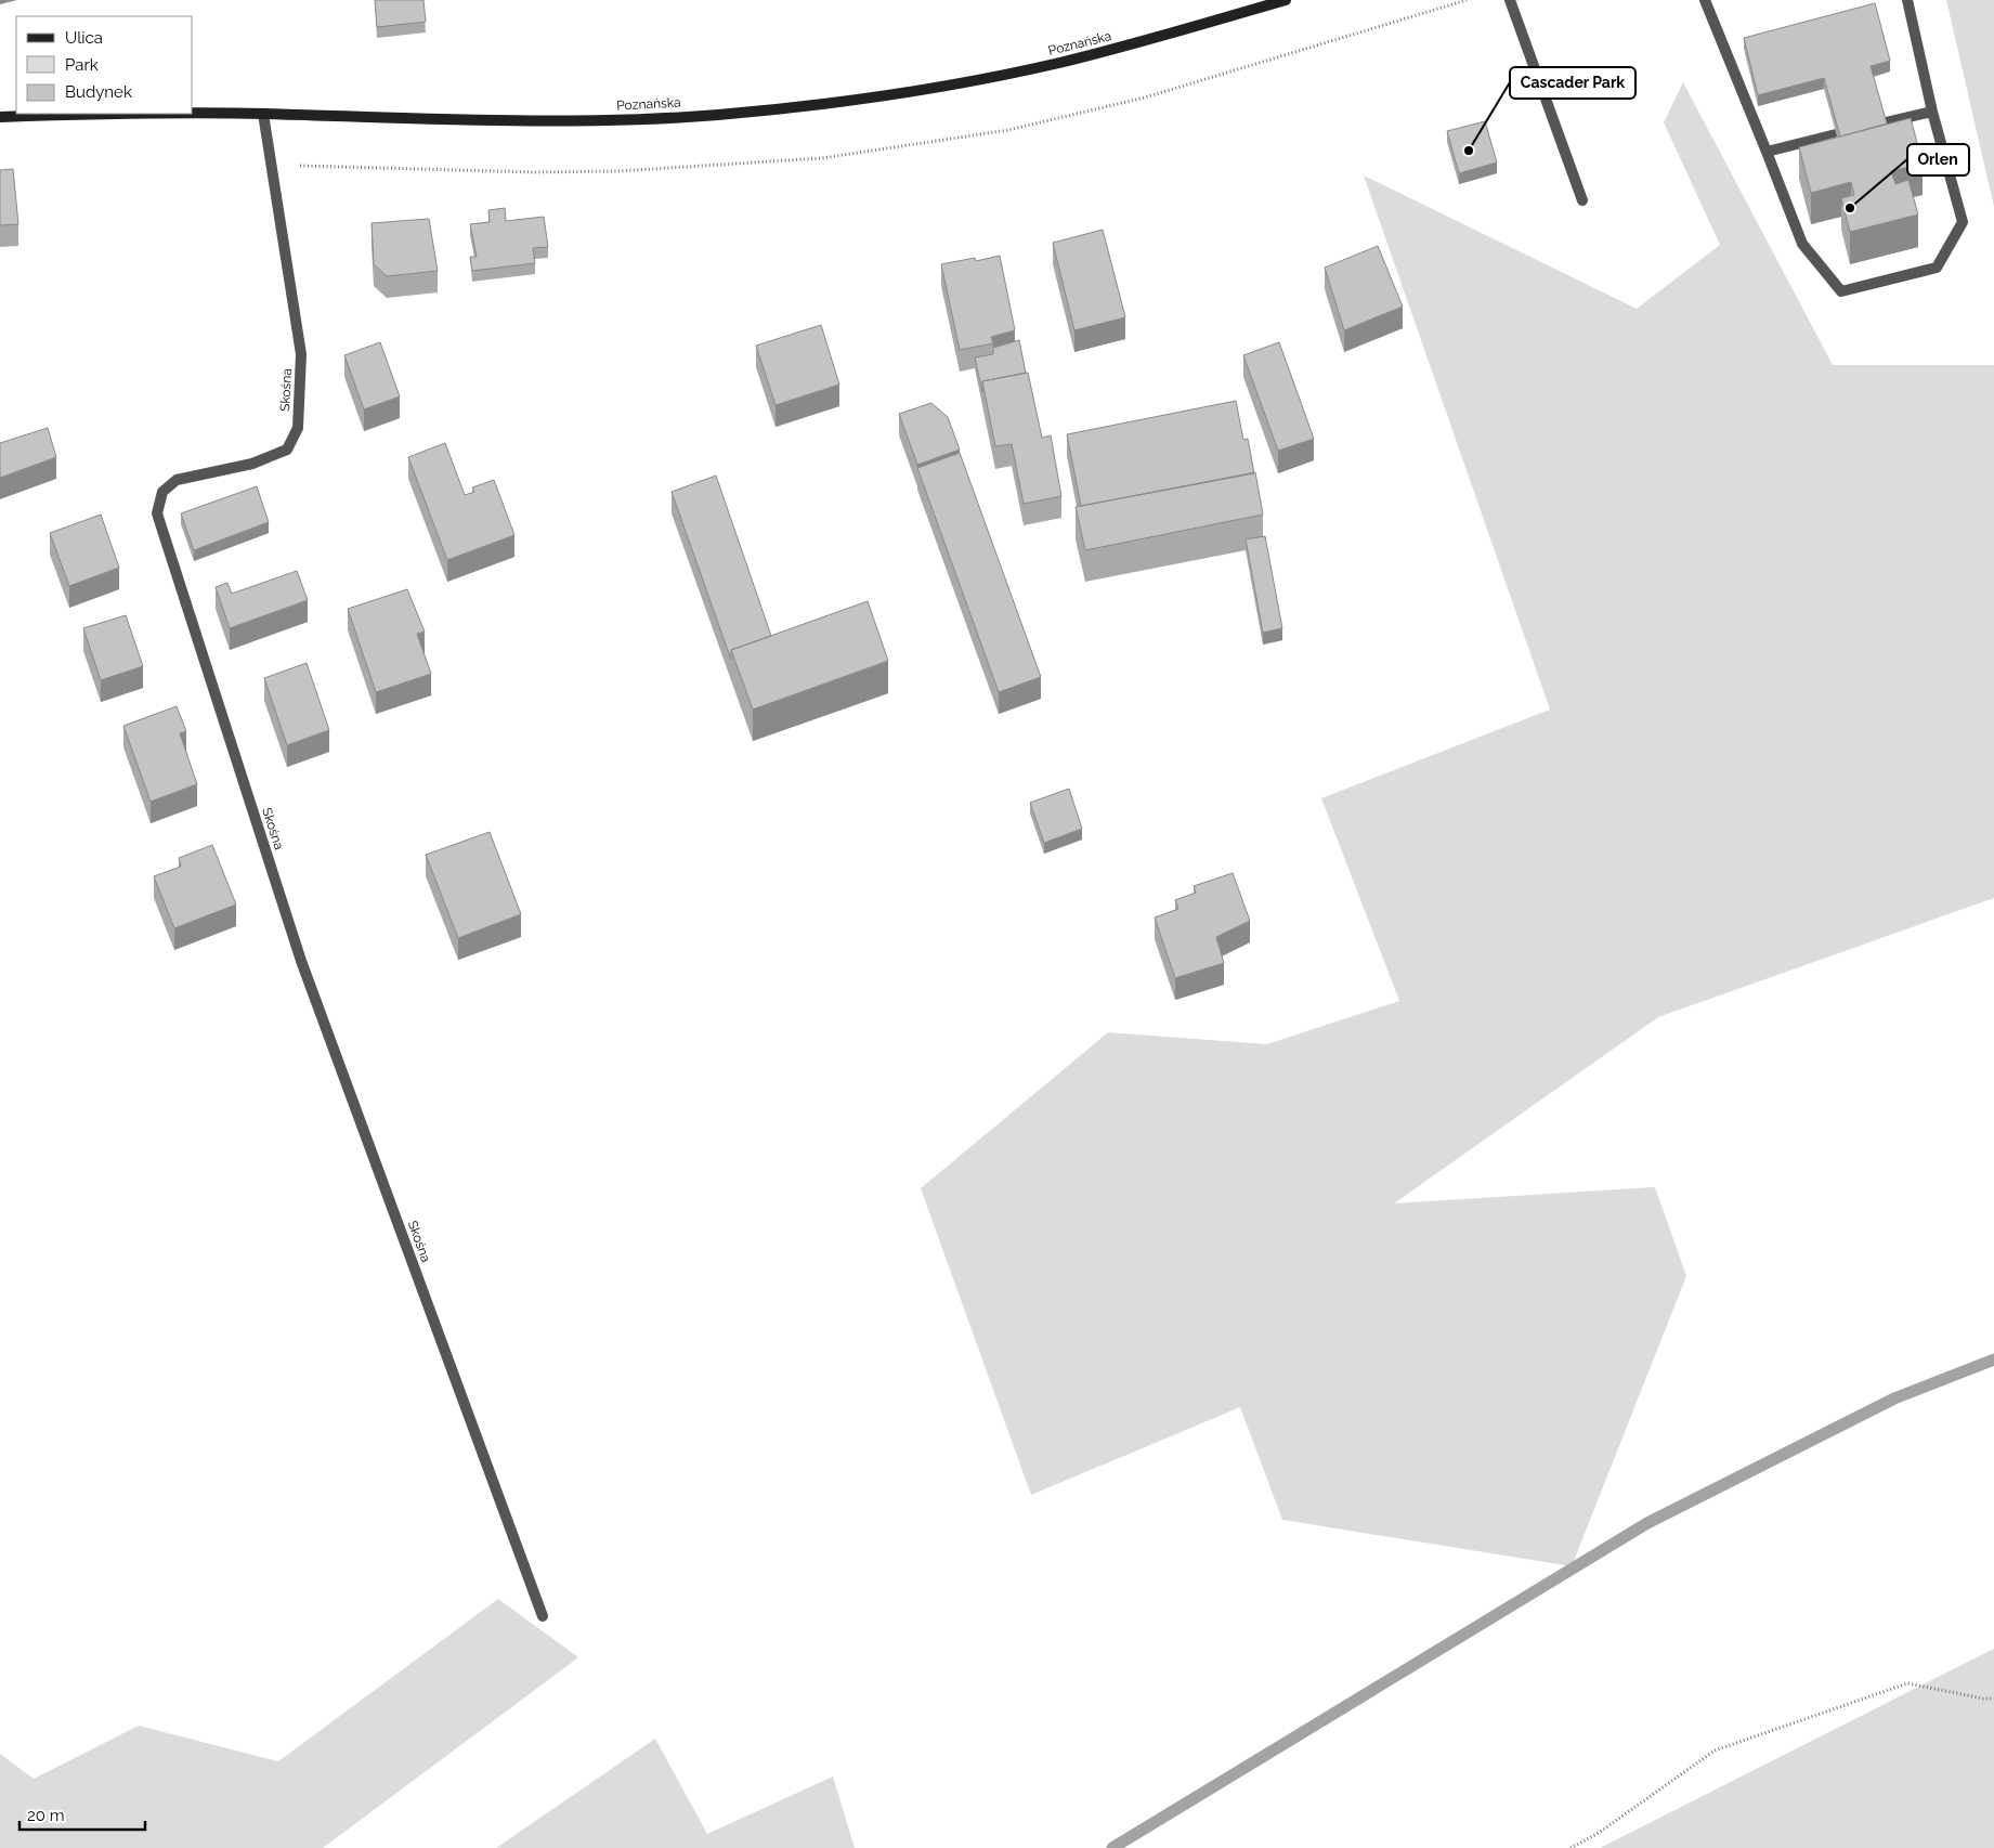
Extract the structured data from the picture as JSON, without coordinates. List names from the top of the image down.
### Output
{
  "streets": {
    "main road": ["Poznańska"],
    "street": ["Skośna"]
  },
  "crossings": [
    ["Poznańska", "Skośna"]
  ],
  "places": ["Cascader Park", "Orlen"],
  "legend": ["Ulica", "Park", "Budynek"],
  "scale_bar": "20 m"
}
